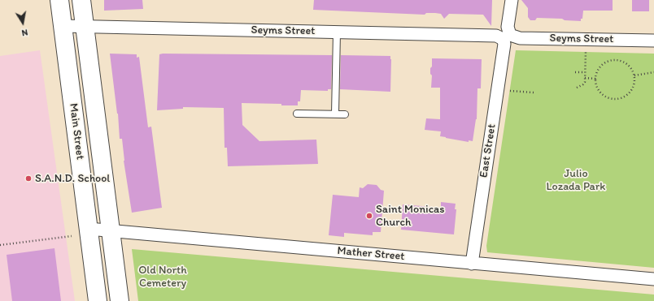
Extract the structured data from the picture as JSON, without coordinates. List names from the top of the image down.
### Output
{
  "streets": {
    "main road": ["Main Street"],
    "street": ["Seyms Street", "East Street", "Mather Street"]
  },
  "crossings": [
    ["Seyms Street", "Main Street"],
    ["Seyms Street", "East Street"],
    ["Main Street", "Mather Street"],
    ["East Street", "Mather Street"]
  ],
  "parks": ["Julio Lozada Park", "Old North Cemetery"],
  "places": ["S.A.N.D. School", "Saint Monicas Church"],
  "north": "bottom"
}
